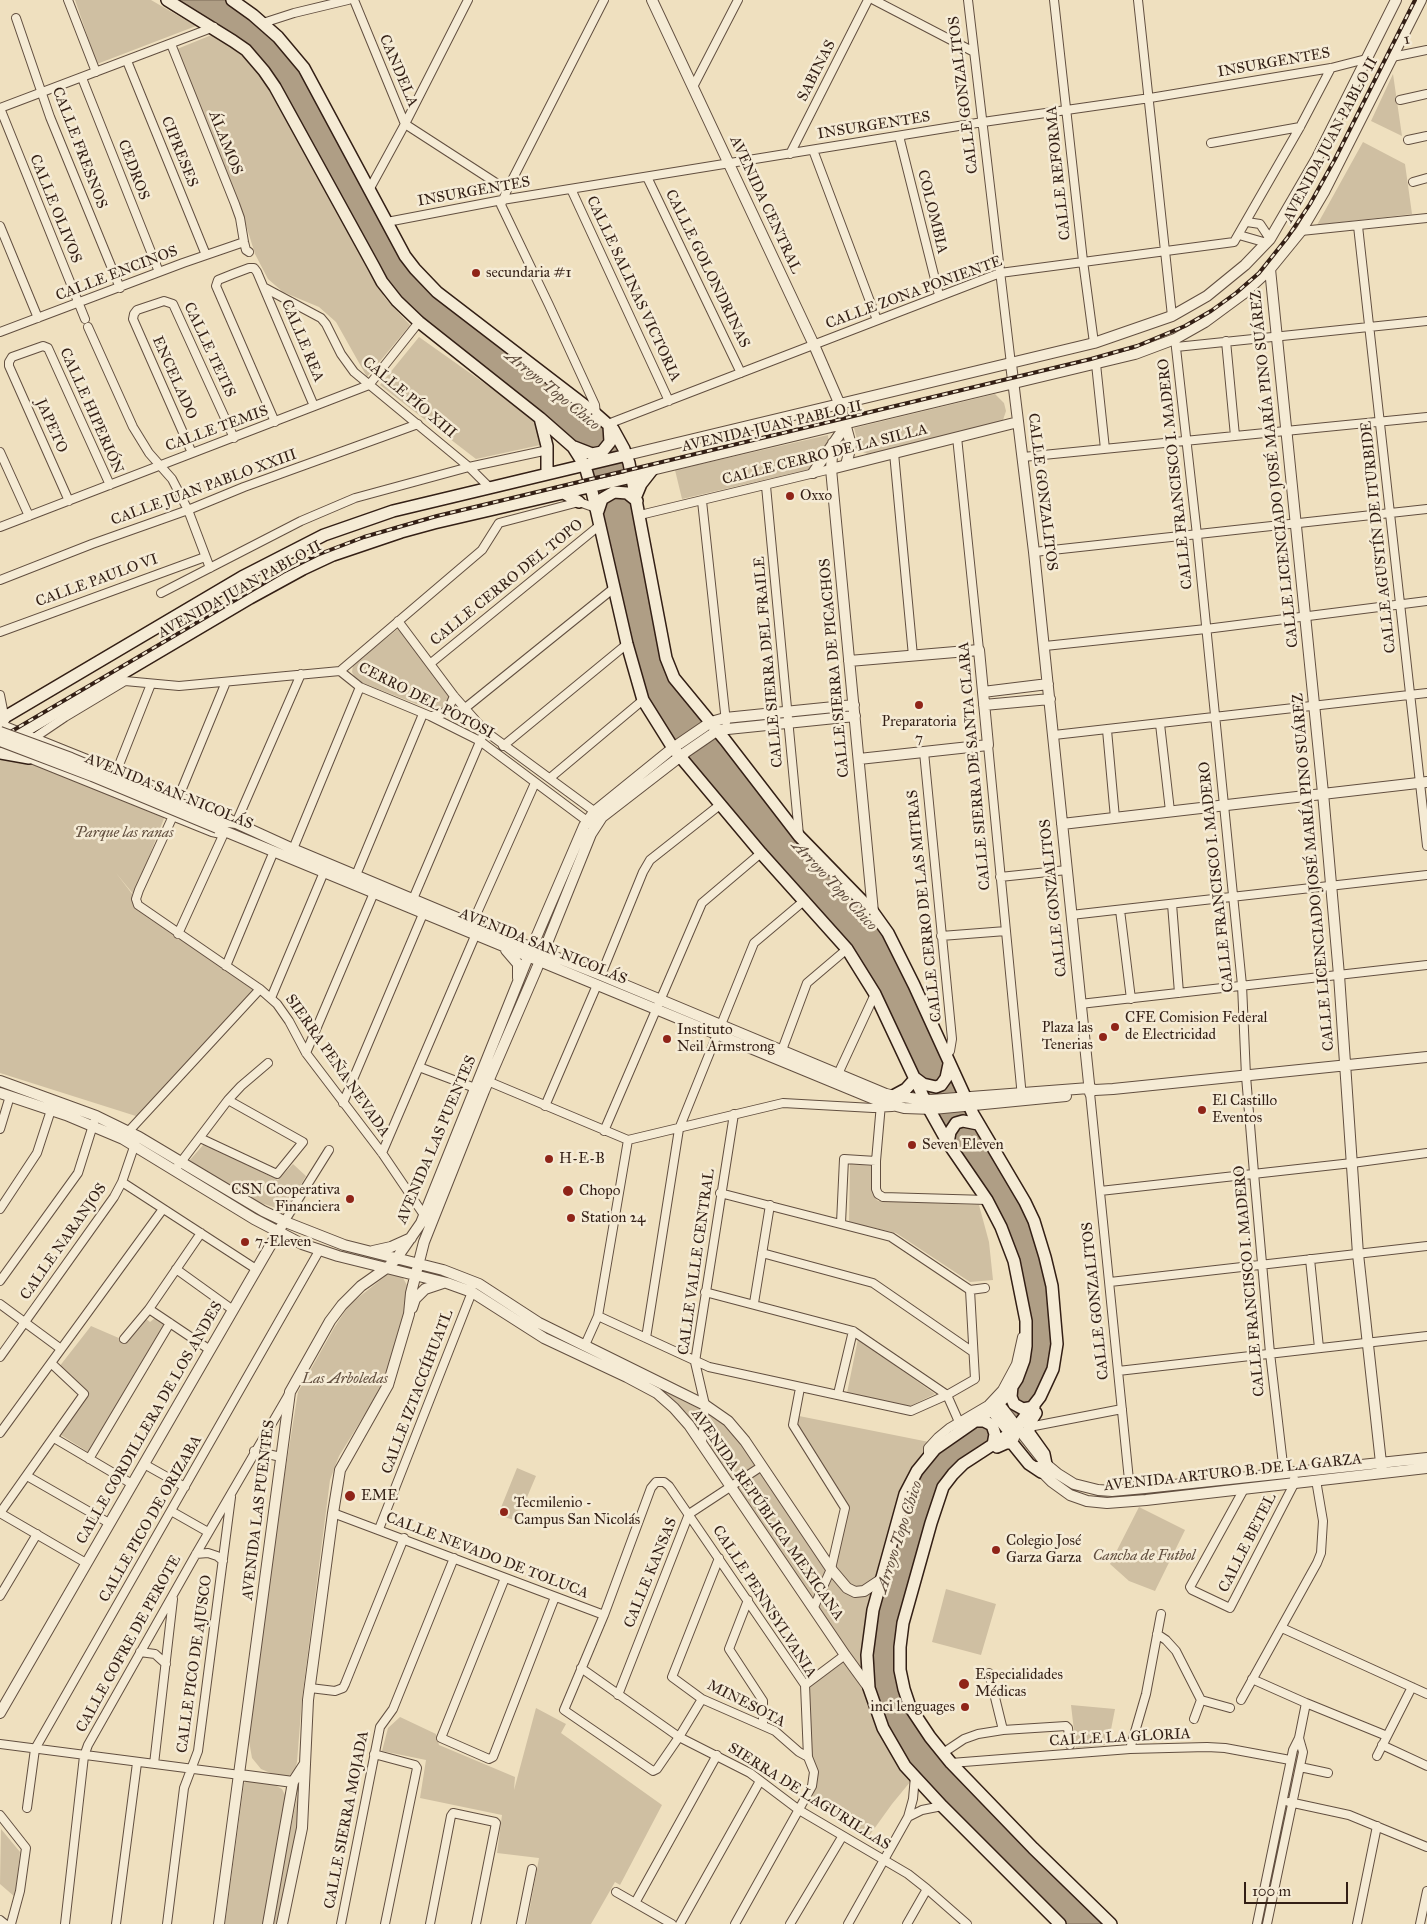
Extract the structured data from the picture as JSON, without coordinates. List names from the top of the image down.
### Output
{
  "streets": {
    "main road": ["AVENIDA JUAN PABLO II"],
    "street": [
      "1",
      "INSURGENTES",
      "CANDELA",
      "SABINAS",
      "CALLE GONZALITOS",
      "ÁLAMOS",
      "CALLE FRESNOS",
      "CIPRESES",
      "CEDROS",
      "CALLE REFORMA",
      "AVENIDA CENTRAL",
      "CALLE OLIVOS",
      "COLOMBIA",
      "CALLE GOLONDRINAS",
      "CALLE ENCINOS",
      "CALLE SALINAS VICTORIA",
      "CALLE ZONA PONIENTE",
      "CALLE REA",
      "CALLE TETIS",
      "ENCELADO",
      "CALLE PÍO XIII",
      "CALLE HIPERIÓN",
      "JAPETO",
      "CALLE TEMIS",
      "CALLE CERRO DE LA SILLA",
      "CALLE LICENCIADO JOSÉ MARÍA PINO SUÁREZ",
      "CALLE FRANCISCO I. MADERO",
      "CALLE JUAN PABLO XXIII",
      "CALLE AGUSTÍN DE ITURBIDE",
      "CALLE PAULO VI",
      "CALLE CERRO DEL TOPO",
      "CALLE SIERRA DEL FRAILE",
      "CALLE SIERRA DE PICACHOS",
      "CERRO DEL POTOSI",
      "CALLE SIERRA DE SANTA CLARA",
      "AVENIDA SAN NICOLÁS",
      "CALLE CERRO DE LAS MITRAS",
      "SIERRA PEÑA NEVADA",
      "AVENIDA LAS PUENTES",
      "CALLE NARANJOS",
      "CALLE VALLE CENTRAL",
      "CALLE IZTACCÍHUATL",
      "CALLE CORDILLERA DE LOS ANDES",
      "AVENIDA ARTURO B. DE LA GARZA",
      "AVENIDA REPÚBLICA MEXICANA",
      "CALLE PICO DE ORIZABA",
      "CALLE BETEL",
      "CALLE NEVADO DE TOLUCA",
      "CALLE KANSAS",
      "CALLE PENNSYLVANIA",
      "CALLE COFRE DE PEROTE",
      "CALLE PICO DE AJUSCO",
      "MINESOTA",
      "CALLE LA GLORIA",
      "SIERRA DE LAGURILLAS",
      "CALLE SIERRA MOJADA"
    ]
  },
  "crossings": [
    ["1", "AVENIDA JUAN PABLO II"],
    ["INSURGENTES", "SABINAS"],
    ["INSURGENTES", "CALLE GONZALITOS"],
    ["INSURGENTES", "AVENIDA JUAN PABLO II"],
    ["INSURGENTES", "CALLE REFORMA"],
    ["INSURGENTES", "AVENIDA CENTRAL"],
    ["INSURGENTES", "COLOMBIA"],
    ["INSURGENTES", "CALLE GOLONDRINAS"],
    ["INSURGENTES", "CALLE SALINAS VICTORIA"],
    ["CALLE GONZALITOS", "AVENIDA JUAN PABLO II"],
    ["CALLE GONZALITOS", "CALLE ZONA PONIENTE"],
    ["CALLE GONZALITOS", "CALLE CERRO DE LA SILLA"],
    ["CALLE GONZALITOS", "AVENIDA SAN NICOLÁS"],
    ["CALLE GONZALITOS", "AVENIDA ARTURO B. DE LA GARZA"],
    ["AVENIDA JUAN PABLO II", "CALLE REFORMA"],
    ["AVENIDA JUAN PABLO II", "AVENIDA CENTRAL"],
    ["AVENIDA JUAN PABLO II", "CALLE PÍO XIII"],
    ["AVENIDA JUAN PABLO II", "CALLE LICENCIADO JOSÉ MARÍA PINO SUÁREZ"],
    ["AVENIDA JUAN PABLO II", "CALLE FRANCISCO I. MADERO"],
    ["AVENIDA JUAN PABLO II", "CALLE SIERRA DE PICACHOS"],
    ["AVENIDA JUAN PABLO II", "AVENIDA SAN NICOLÁS"],
    ["ÁLAMOS", "CALLE ENCINOS"],
    ["CALLE FRESNOS", "CALLE ENCINOS"],
    ["CIPRESES", "CALLE ENCINOS"],
    ["CEDROS", "CALLE ENCINOS"],
    ["CALLE REFORMA", "CALLE ZONA PONIENTE"],
    ["AVENIDA CENTRAL", "CALLE ZONA PONIENTE"],
    ["AVENIDA CENTRAL", "CALLE SIERRA DE PICACHOS"],
    ["CALLE OLIVOS", "CALLE ENCINOS"],
    ["CALLE OLIVOS", "CALLE TEMIS"],
    ["CALLE OLIVOS", "CALLE JUAN PABLO XXIII"],
    ["CALLE OLIVOS", "CALLE PAULO VI"],
    ["COLOMBIA", "CALLE ZONA PONIENTE"],
    ["CALLE GOLONDRINAS", "CALLE ZONA PONIENTE"],
    ["CALLE SALINAS VICTORIA", "CALLE ZONA PONIENTE"],
    ["CALLE REA", "CALLE PÍO XIII"],
    ["CALLE REA", "CALLE TEMIS"],
    ["CALLE TETIS", "ENCELADO"],
    ["CALLE TETIS", "CALLE TEMIS"],
    ["ENCELADO", "CALLE TEMIS"],
    ["CALLE PÍO XIII", "CALLE TEMIS"],
    ["CALLE PÍO XIII", "CALLE JUAN PABLO XXIII"],
    ["CALLE HIPERIÓN", "JAPETO"],
    ["CALLE HIPERIÓN", "CALLE TEMIS"],
    ["JAPETO", "CALLE TEMIS"],
    ["CALLE CERRO DE LA SILLA", "CALLE SIERRA DEL FRAILE"],
    ["CALLE CERRO DE LA SILLA", "CALLE SIERRA DE PICACHOS"],
    ["CALLE CERRO DE LA SILLA", "CALLE SIERRA DE SANTA CLARA"],
    ["CALLE LICENCIADO JOSÉ MARÍA PINO SUÁREZ", "AVENIDA SAN NICOLÁS"],
    ["CALLE LICENCIADO JOSÉ MARÍA PINO SUÁREZ", "AVENIDA ARTURO B. DE LA GARZA"],
    ["CALLE FRANCISCO I. MADERO", "AVENIDA SAN NICOLÁS"],
    ["CALLE FRANCISCO I. MADERO", "AVENIDA ARTURO B. DE LA GARZA"],
    ["CALLE FRANCISCO I. MADERO", "CALLE BETEL"],
    ["CALLE CERRO DEL TOPO", "CERRO DEL POTOSI"],
    ["CALLE SIERRA DEL FRAILE", "AVENIDA LAS PUENTES"],
    ["CALLE SIERRA DE PICACHOS", "AVENIDA LAS PUENTES"],
    ["CERRO DEL POTOSI", "AVENIDA LAS PUENTES"],
    ["CALLE SIERRA DE SANTA CLARA", "AVENIDA SAN NICOLÁS"],
    ["AVENIDA SAN NICOLÁS", "AVENIDA LAS PUENTES"],
    ["SIERRA PEÑA NEVADA", "AVENIDA LAS PUENTES"],
    ["AVENIDA LAS PUENTES", "AVENIDA REPÚBLICA MEXICANA"],
    ["AVENIDA LAS PUENTES", "CALLE NEVADO DE TOLUCA"],
    ["AVENIDA LAS PUENTES", "CALLE COFRE DE PEROTE"],
    ["CALLE NARANJOS", "AVENIDA REPÚBLICA MEXICANA"],
    ["CALLE VALLE CENTRAL", "AVENIDA REPÚBLICA MEXICANA"],
    ["CALLE IZTACCÍHUATL", "AVENIDA REPÚBLICA MEXICANA"],
    ["CALLE IZTACCÍHUATL", "CALLE NEVADO DE TOLUCA"],
    ["CALLE CORDILLERA DE LOS ANDES", "AVENIDA REPÚBLICA MEXICANA"],
    ["AVENIDA ARTURO B. DE LA GARZA", "CALLE BETEL"],
    ["AVENIDA REPÚBLICA MEXICANA", "CALLE PICO DE ORIZABA"],
    ["AVENIDA REPÚBLICA MEXICANA", "CALLE KANSAS"],
    ["CALLE NEVADO DE TOLUCA", "CALLE PENNSYLVANIA"],
    ["CALLE NEVADO DE TOLUCA", "CALLE SIERRA MOJADA"],
    ["CALLE KANSAS", "CALLE PENNSYLVANIA"],
    ["CALLE KANSAS", "SIERRA DE LAGURILLAS"],
    ["CALLE PENNSYLVANIA", "MINESOTA"],
    ["CALLE PENNSYLVANIA", "SIERRA DE LAGURILLAS"],
    ["CALLE COFRE DE PEROTE", "CALLE PICO DE AJUSCO"]
  ],
  "water": ["Arroyo Topo Chico"],
  "parks": ["Parque las ranas", "Las Arboledas", "Cancha de Futbol"],
  "places": [
    "secundaria #1",
    "Oxxo",
    "Preparatoria 7",
    "CFE Comision Federal de Electricidad",
    "Plaza las Tenerias",
    "Instituto Neil Armstrong",
    "El Castillo Eventos",
    "Seven Eleven",
    "H-E-B",
    "Chopo",
    "CSN Cooperativa Financiera",
    "Station 24",
    "7-Eleven",
    "EME",
    "Tecmilenio - Campus San Nicolás",
    "Colegio José Garza Garza",
    "Especialidades Médicas",
    "inci lenguages"
  ],
  "scale_bar": "100 m"
}
